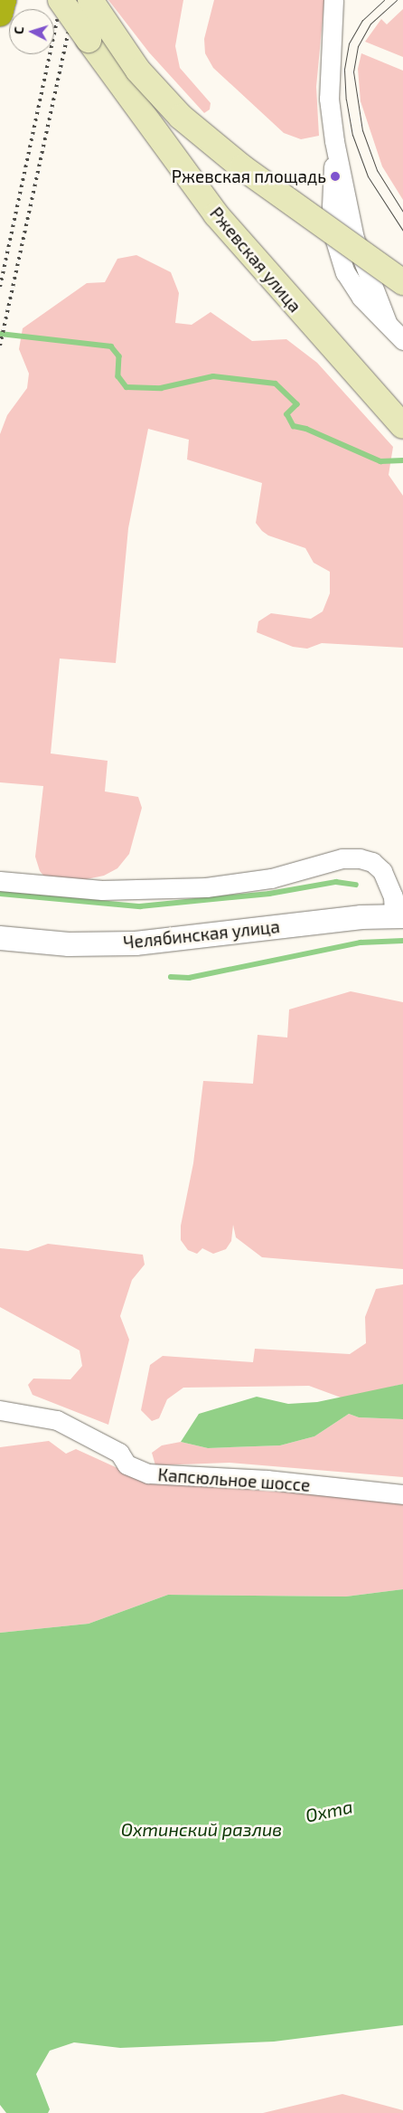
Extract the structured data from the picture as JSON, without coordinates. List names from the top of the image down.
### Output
{
  "streets": {
    "main road": ["Ржевская улица"],
    "street": ["Челябинская улица", "Капсюльное шоссе"]
  },
  "water": ["Охта", "Охтинский разлив"],
  "places": ["Ржевская площадь"],
  "north": "left"
}
